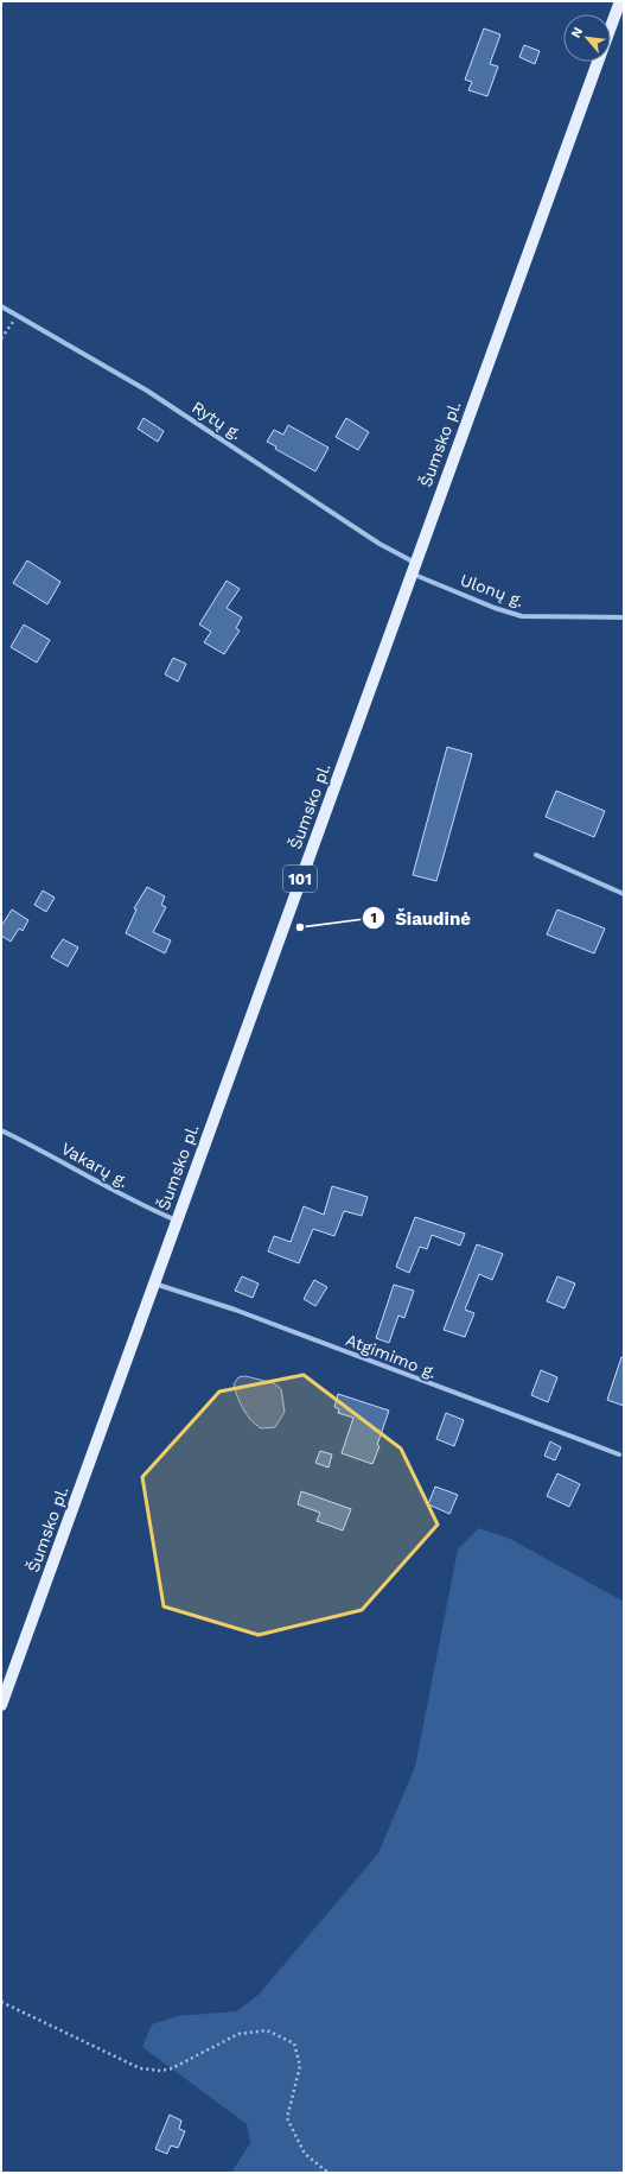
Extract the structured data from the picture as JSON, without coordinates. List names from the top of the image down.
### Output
{
  "streets": {
    "main road": ["Šumsko pl.", "101"],
    "street": [
      "Rytų g.",
      "Ulonų g.",
      "Vakarų g.",
      "Atgimimo g."
    ]
  },
  "crossings": [
    ["Rytų g.", "Šumsko pl."],
    ["Rytų g.", "Ulonų g."],
    ["Šumsko pl.", "Ulonų g."],
    ["Šumsko pl.", "Vakarų g."],
    ["Šumsko pl.", "Atgimimo g."]
  ],
  "places": ["Šiaudinė"],
  "north": "top left"
}
